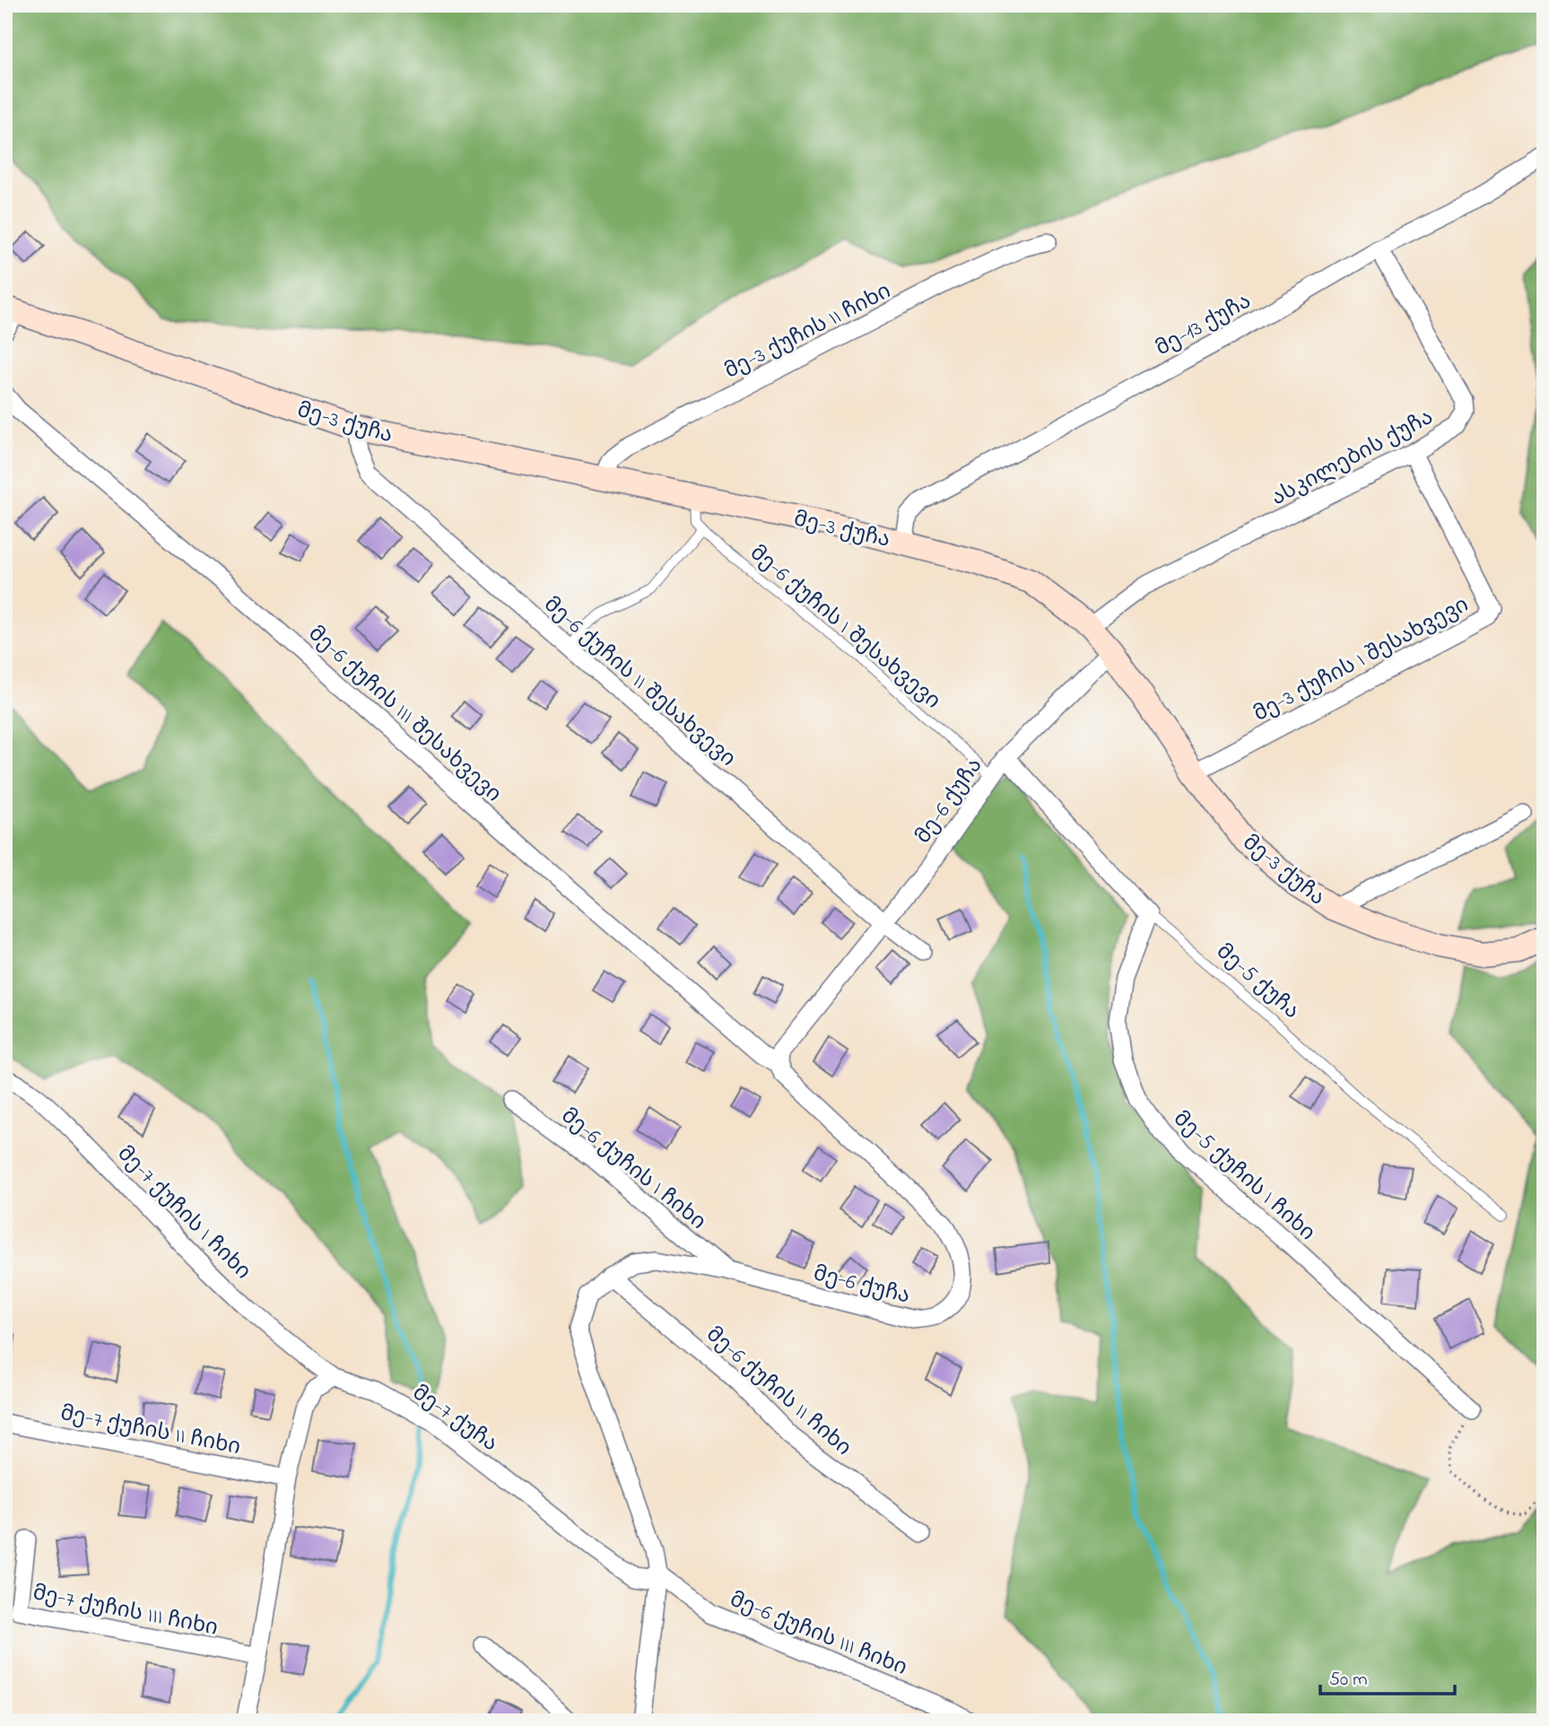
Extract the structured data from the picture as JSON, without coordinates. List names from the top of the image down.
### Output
{
  "streets": {
    "street": [
      "მე-13 ქუჩა",
      "მე-3 ქუჩის II ჩიხი",
      "მე-3 ქუჩა",
      "ასკილების ქუჩა",
      "მე-3 ქუჩის I შესახვევი",
      "მე-6 ქუჩის II შესახვევი",
      "მე-6 ქუჩის III შესახვევი",
      "მე-6 ქუჩა",
      "მე-5 ქუჩა",
      "მე-6 ქუჩის I ჩიხი",
      "მე-5 ქუჩის I ჩიხი",
      "მე-7 ქუჩის I ჩიხი",
      "მე-6 ქუჩის II ჩიხი",
      "მე-7 ქუჩა",
      "მე-7 ქუჩის II ჩიხი",
      "მე-7 ქუჩის III ჩიხი",
      "მე-6 ქუჩის III ჩიხი"
    ],
    "lane": ["მე-6 ქუჩის I შესახვევი"]
  },
  "crossings": [
    ["მე-13 ქუჩა", "მე-3 ქუჩა"],
    ["მე-13 ქუჩა", "ასკილების ქუჩა"],
    ["მე-3 ქუჩის II ჩიხი", "მე-3 ქუჩა"],
    ["მე-3 ქუჩა", "ასკილების ქუჩა"],
    ["მე-3 ქუჩა", "მე-6 ქუჩის I შესახვევი"],
    ["მე-3 ქუჩა", "მე-3 ქუჩის I შესახვევი"],
    ["მე-3 ქუჩა", "მე-6 ქუჩის II შესახვევი"],
    ["მე-3 ქუჩა", "მე-6 ქუჩა"],
    ["ასკილების ქუჩა", "მე-3 ქუჩის I შესახვევი"],
    ["მე-6 ქუჩის I შესახვევი", "მე-6 ქუჩა"],
    ["მე-6 ქუჩის II შესახვევი", "მე-6 ქუჩა"],
    ["მე-6 ქუჩის III შესახვევი", "მე-6 ქუჩა"],
    ["მე-6 ქუჩა", "მე-5 ქუჩა"],
    ["მე-6 ქუჩა", "მე-6 ქუჩის I ჩიხი"],
    ["მე-6 ქუჩა", "მე-6 ქუჩის II ჩიხი"],
    ["მე-6 ქუჩა", "მე-7 ქუჩა"],
    ["მე-6 ქუჩა", "მე-6 ქუჩის III ჩიხი"],
    ["მე-5 ქუჩა", "მე-5 ქუჩის I ჩიხი"],
    ["მე-7 ქუჩის I ჩიხი", "მე-7 ქუჩა"],
    ["მე-7 ქუჩა", "მე-6 ქუჩის III ჩიხი"]
  ],
  "scale_bar": "50 m"
}
